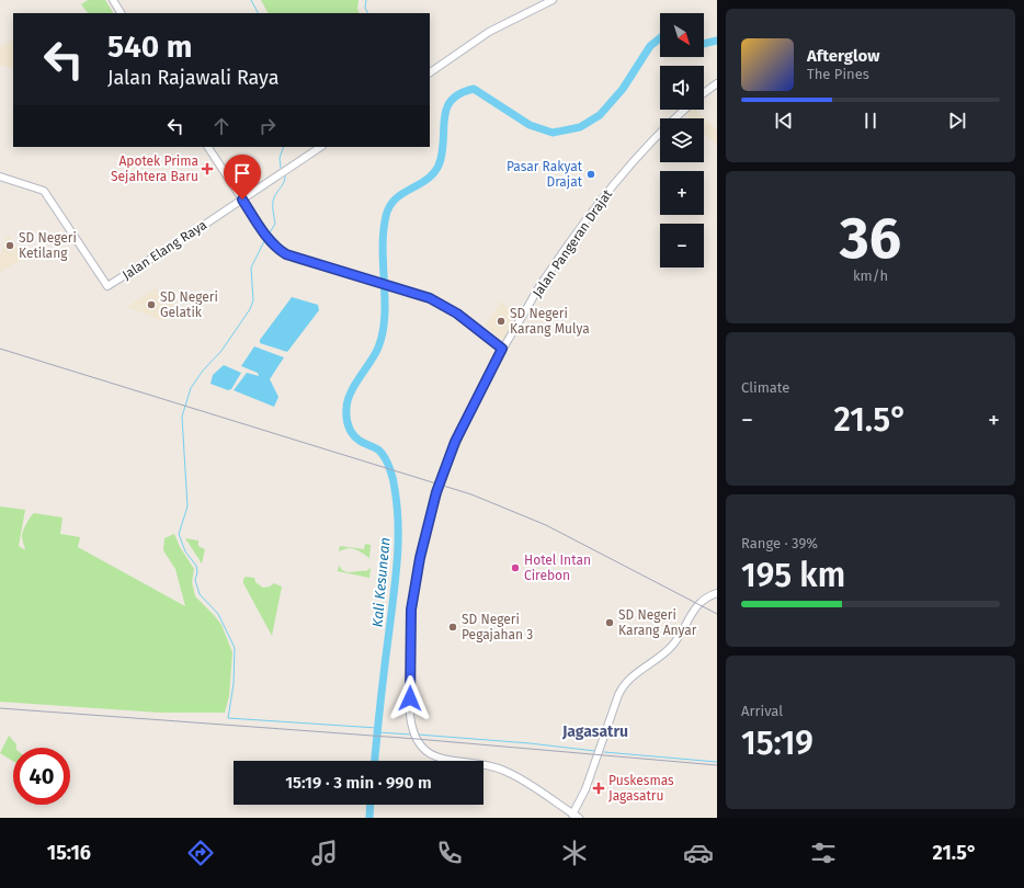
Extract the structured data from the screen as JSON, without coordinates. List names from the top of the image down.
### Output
{
  "streets": {
    "street": ["Jalan Pangeran Drajat", "Jalan Elang Raya"]
  },
  "districts": ["Jagasatru"],
  "water": ["Kali Kesunean"],
  "places": {
    "health": ["Apotek Prima Sejahtera Baru", "Puskesmas Jagasatru"],
    "other": [
      "Pasar Rakyat Drajat",
      "SD Negeri Ketilang",
      "SD Negeri Gelatik",
      "SD Negeri Karang Mulya",
      "Hotel Intan Cirebon",
      "SD Negeri Karang Anyar",
      "SD Negeri Pegajahan 3"
    ]
  },
  "north": "bottom right",
  "page": {
    "map_buttons": ["+", "−"],
    "turn": ["540 m", "Jalan Rajawali Raya"],
    "song": ["Afterglow", "The Pines"],
    "tile": [
      ["36", "km/h"],
      "Climate",
      ["Range · 39%", "195 km"],
      ["Arrival", "15:19"]
    ],
    "heat": ["−", "21.5°", "+"],
    "limit": "40",
    "trip": "15:19 · 3 min · 990 m",
    "tabs": ["15:16", "21.5°"]
  }
}
